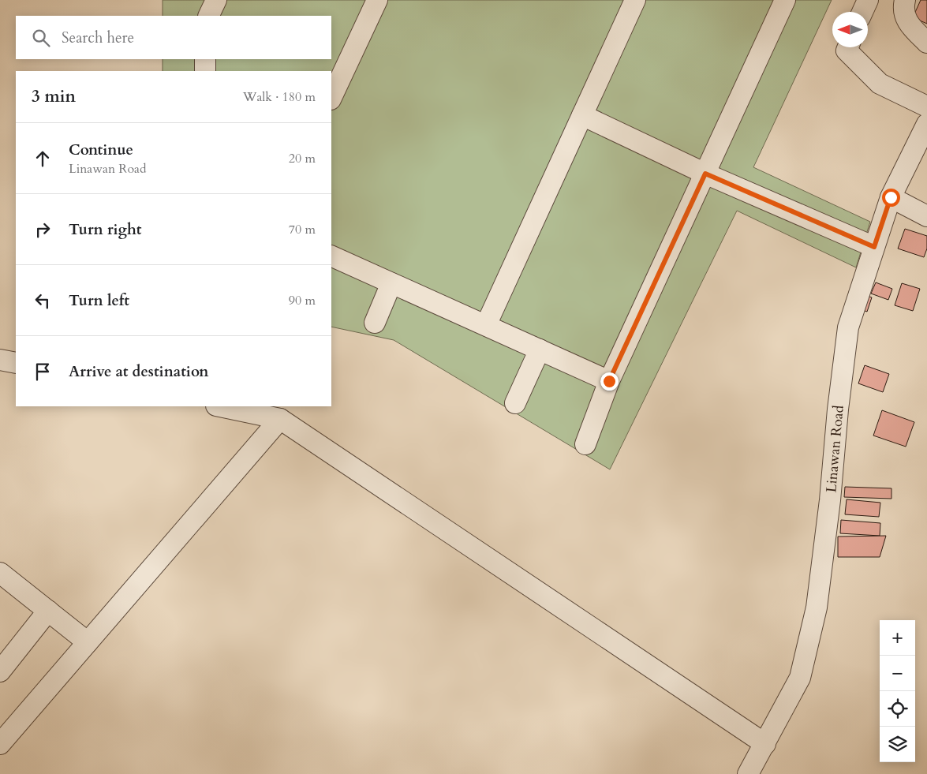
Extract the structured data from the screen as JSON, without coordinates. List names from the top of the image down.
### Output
{
  "streets": {
    "street": ["Linawan Road"]
  },
  "north": "left",
  "page": {
    "search": "Search here",
    "heading": ["3 min", "Walk · 180 m"],
    "list": [
      ["Continue", "Linawan Road", "20 m"],
      ["Turn right", "70 m"],
      ["Turn left", "90 m"],
      "Arrive at destination"
    ],
    "map_buttons": ["+", "−"]
  }
}
